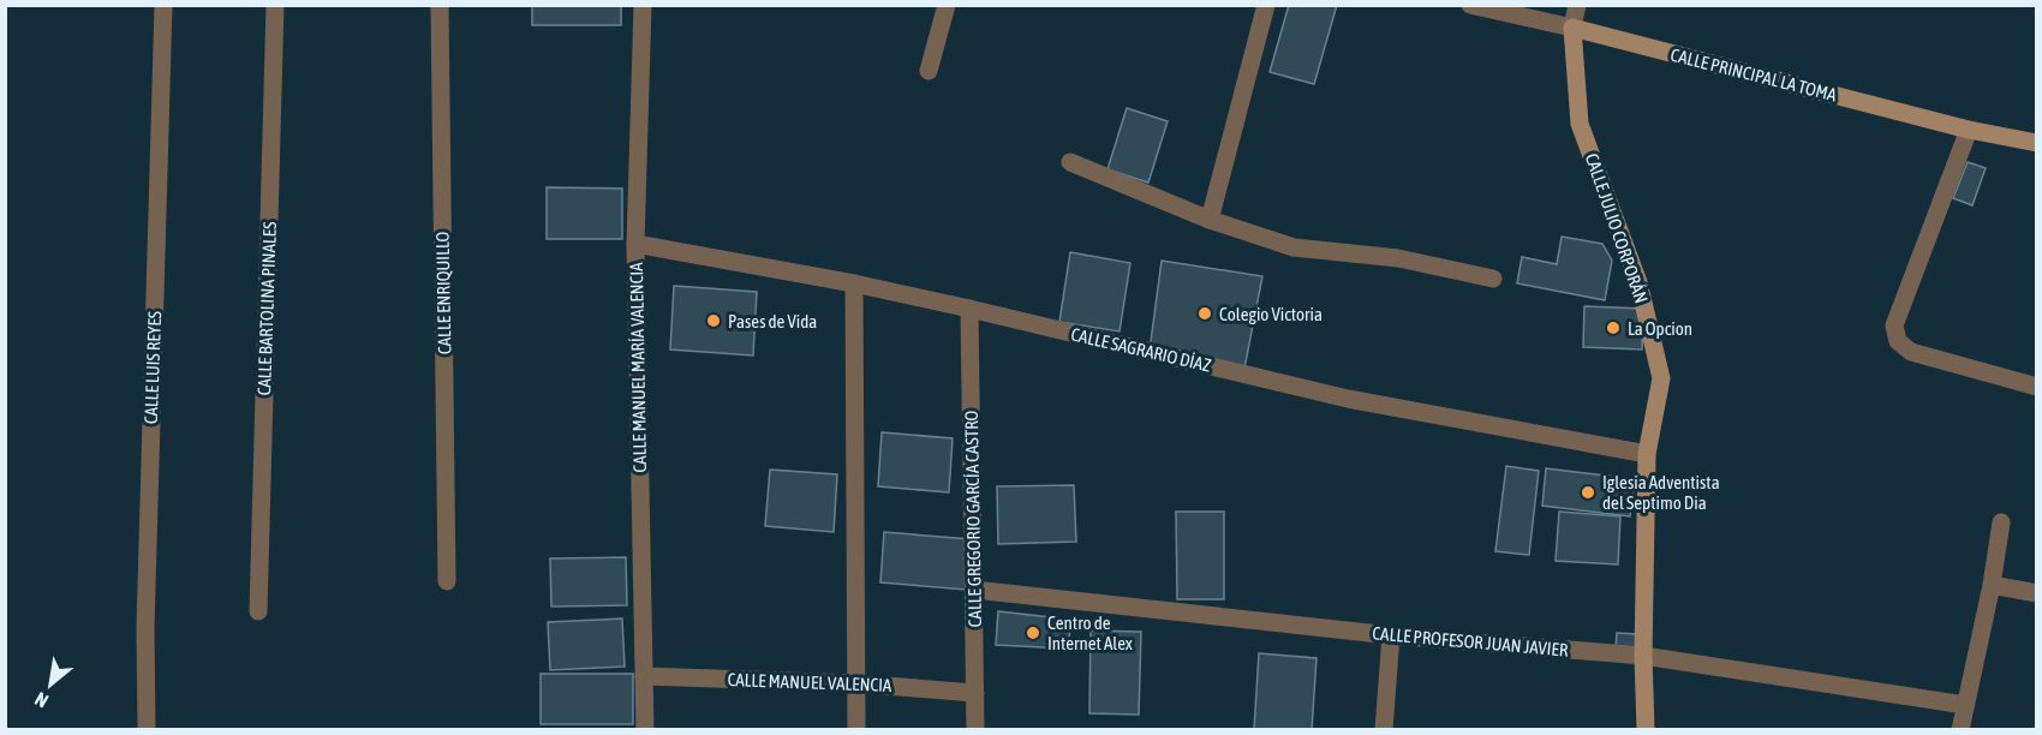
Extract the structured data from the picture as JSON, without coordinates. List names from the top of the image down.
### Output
{
  "streets": {
    "street": [
      "CALLE PRINCIPAL LA TOMA",
      "CALLE JULIO CORPORÁN",
      "CALLE ENRIQUILLO",
      "CALLE BARTOLINA PINALES",
      "CALLE SAGRARIO DÍAZ",
      "CALLE LUIS REYES",
      "CALLE MANUEL MARÍA VALENCIA",
      "CALLE GREGORIO GARCÍA CASTRO",
      "CALLE PROFESOR JUAN JAVIER",
      "CALLE MANUEL VALENCIA"
    ]
  },
  "crossings": [
    ["CALLE PRINCIPAL LA TOMA", "CALLE JULIO CORPORÁN"],
    ["CALLE JULIO CORPORÁN", "CALLE SAGRARIO DÍAZ"],
    ["CALLE JULIO CORPORÁN", "CALLE PROFESOR JUAN JAVIER"],
    ["CALLE SAGRARIO DÍAZ", "CALLE MANUEL MARÍA VALENCIA"],
    ["CALLE SAGRARIO DÍAZ", "CALLE GREGORIO GARCÍA CASTRO"],
    ["CALLE MANUEL MARÍA VALENCIA", "CALLE MANUEL VALENCIA"],
    ["CALLE GREGORIO GARCÍA CASTRO", "CALLE PROFESOR JUAN JAVIER"],
    ["CALLE GREGORIO GARCÍA CASTRO", "CALLE MANUEL VALENCIA"]
  ],
  "places": [
    "Colegio Victoria",
    "Pases de Vida",
    "La Opcion",
    "Iglesia Adventista del Septimo Dia",
    "Centro de Internet Alex"
  ],
  "north": "bottom left"
}
